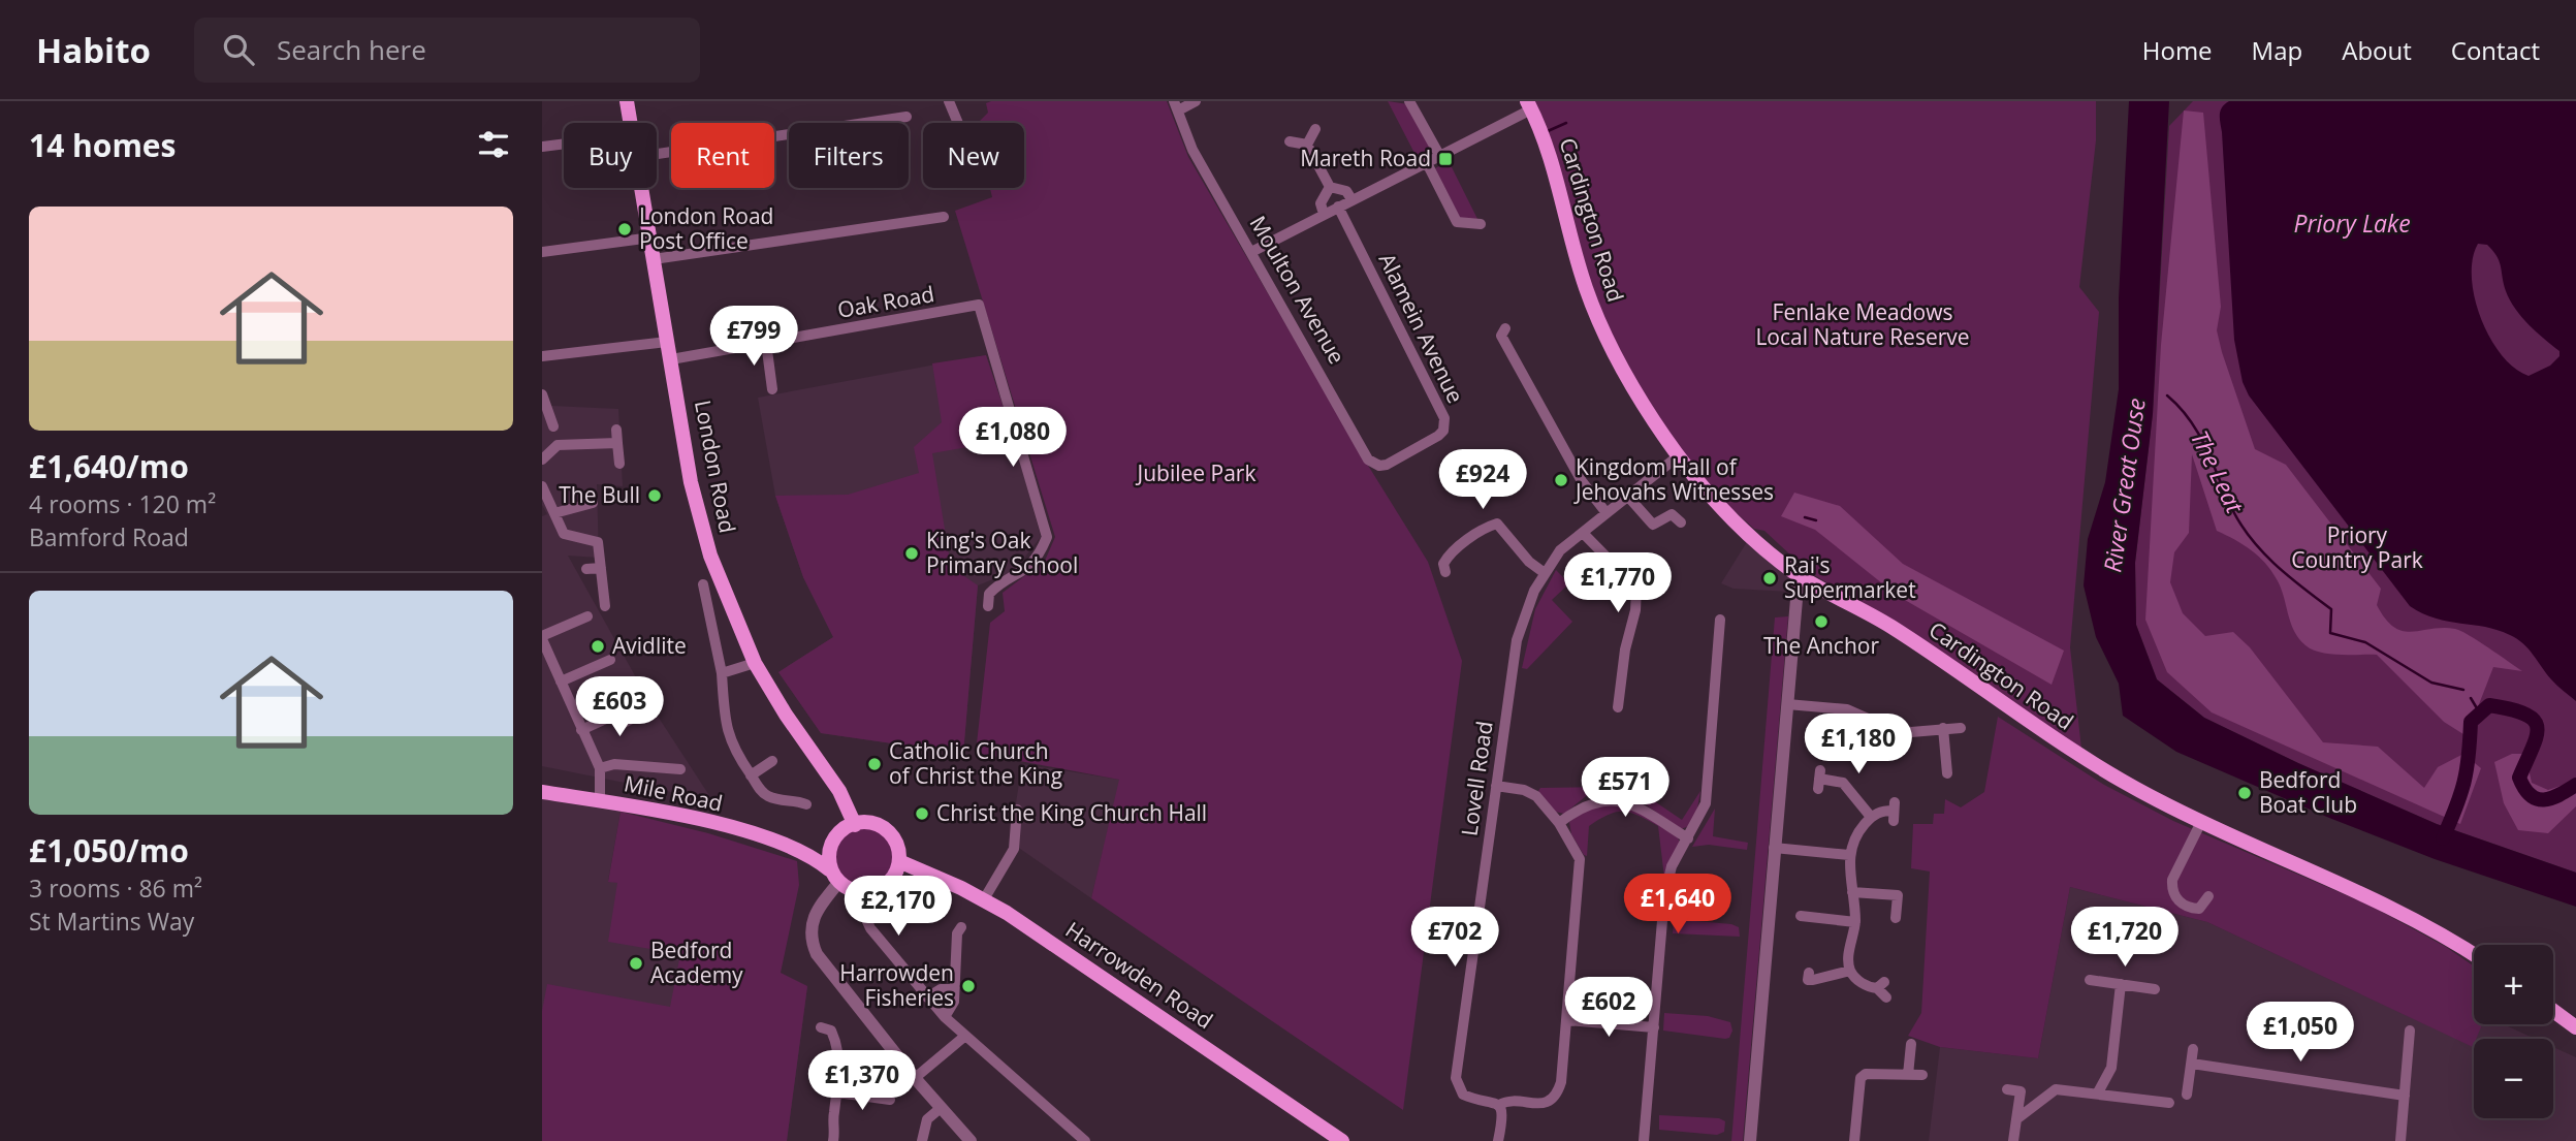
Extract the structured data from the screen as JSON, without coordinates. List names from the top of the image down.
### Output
{
  "streets": {
    "main road": [
      "Cardington Road",
      "London Road",
      "Mile Road",
      "Harrowden Road"
    ],
    "street": [
      "Moulton Avenue",
      "Oak Road",
      "Alamein Avenue",
      "Lovell Road"
    ]
  },
  "crossings": [
    ["Cardington Road", "Lovell Road"],
    ["Moulton Avenue", "Alamein Avenue"],
    ["Oak Road", "London Road"],
    ["London Road", "Mile Road"],
    ["London Road", "Harrowden Road"],
    ["Mile Road", "Harrowden Road"]
  ],
  "water": ["Priory Lake", "The Leat", "River Great Ouse"],
  "parks": ["Fenlake Meadows Local Nature Reserve", "Jubilee Park", "Priory Country Park"],
  "places": {
    "transit": ["Mareth Road"],
    "other": [
      "London Road Post Office",
      "Kingdom Hall of Jehovahs Witnesses",
      "The Bull",
      "King's Oak Primary School",
      "Rai's Supermarket",
      "The Anchor",
      "Avidlite",
      "Catholic Church of Christ the King",
      "Bedford Boat Club",
      "Christ the King Church Hall",
      "Bedford Academy",
      "Harrowden Fisheries"
    ]
  },
  "page": {
    "header": "Habito",
    "search": "Search here",
    "nav": [
      "Home",
      "Map",
      "About",
      "Contact"
    ],
    "heading": "14 homes",
    "chip": [
      "Buy",
      "Rent",
      "Filters",
      "New"
    ],
    "list": [
      {
        "name": "£1,640/mo",
        "note": "4 rooms · 120 m² · Bamford Road"
      },
      {
        "name": "£1,050/mo",
        "note": "3 rooms · 86 m² · St Martins Way"
      }
    ],
    "price": [
      "£799",
      "£1,080",
      "£924",
      "£1,770",
      "£603",
      "£1,180",
      "£571",
      "£1,640",
      "£2,170",
      "£702",
      "£1,720",
      "£602",
      "£1,050",
      "£1,370"
    ],
    "map_buttons": ["+", "−"]
  }
}
